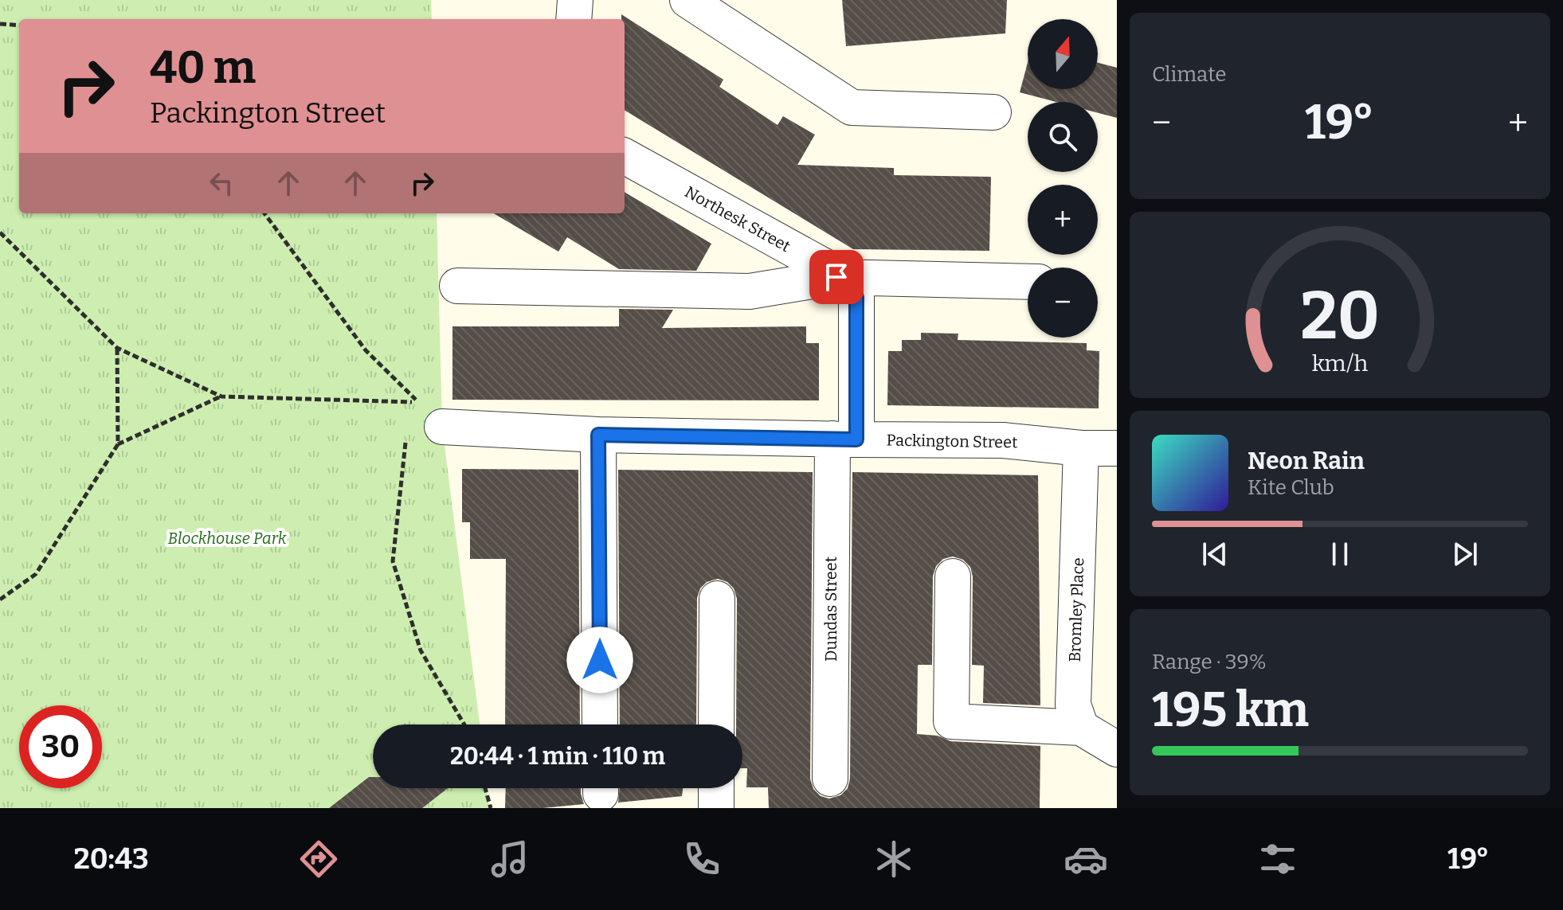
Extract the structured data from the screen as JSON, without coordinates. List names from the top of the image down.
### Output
{
  "streets": {
    "street": [
      "Northesk Street",
      "Packington Street",
      "Dundas Street",
      "Bromley Place"
    ]
  },
  "crossings": [
    ["Northesk Street", "Packington Street"],
    ["Northesk Street", "Dundas Street"],
    ["Packington Street", "Dundas Street"],
    ["Packington Street", "Bromley Place"]
  ],
  "parks": ["Blockhouse Park"],
  "north": "top",
  "page": {
    "tile": [
      "Climate",
      ["Range · 39%", "195 km"]
    ],
    "map_buttons": ["+", "−"],
    "turn": ["40 m", "Packington Street"],
    "heat": ["−", "19°", "+"],
    "song": ["Neon Rain", "Kite Club"],
    "limit": "30",
    "trip": "20:44 · 1 min · 110 m",
    "tabs": ["20:43", "19°"],
    "gauge": ["20", "km/h"]
  }
}
